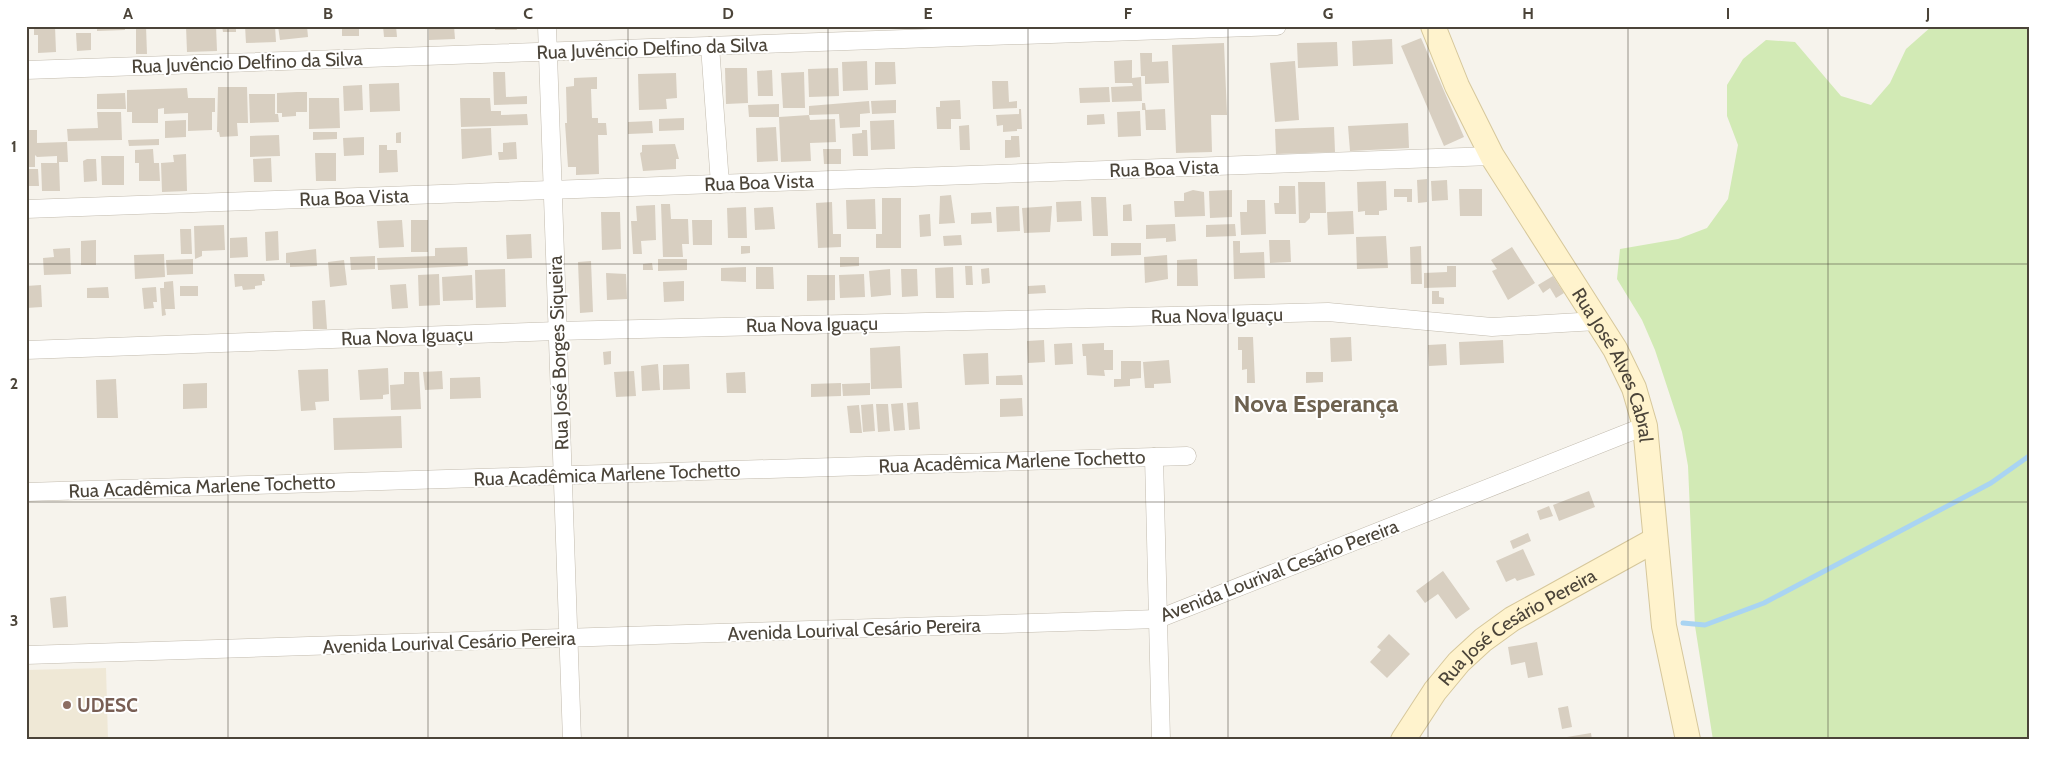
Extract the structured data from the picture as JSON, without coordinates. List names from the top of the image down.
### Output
{
  "streets": {
    "main road": ["Rua José Alves Cabral", "Rua José Cesário Pereira"],
    "street": [
      "Rua Juvêncio Delfino da Silva",
      "Rua Boa Vista",
      "Rua Nova Iguaçu",
      "Rua José Borges Siqueira",
      "Rua Acadêmica Marlene Tochetto",
      "Avenida Lourival Cesário Pereira"
    ]
  },
  "crossings": [
    ["Rua Juvêncio Delfino da Silva", "Rua José Borges Siqueira"],
    ["Rua Boa Vista", "Rua José Borges Siqueira"],
    ["Rua Boa Vista", "Rua José Alves Cabral"],
    ["Rua Nova Iguaçu", "Rua José Borges Siqueira"],
    ["Rua Nova Iguaçu", "Rua José Alves Cabral"],
    ["Rua José Borges Siqueira", "Rua Acadêmica Marlene Tochetto"],
    ["Rua José Borges Siqueira", "Avenida Lourival Cesário Pereira"],
    ["Rua José Alves Cabral", "Avenida Lourival Cesário Pereira"],
    ["Rua José Alves Cabral", "Rua José Cesário Pereira"]
  ],
  "districts": ["Nova Esperança"],
  "places": ["UDESC"],
  "grid": {
    "columns": [
      "A",
      "B",
      "C",
      "D",
      "E",
      "F",
      "G",
      "H",
      "I",
      "J"
    ],
    "rows": ["1", "2", "3"]
  }
}
